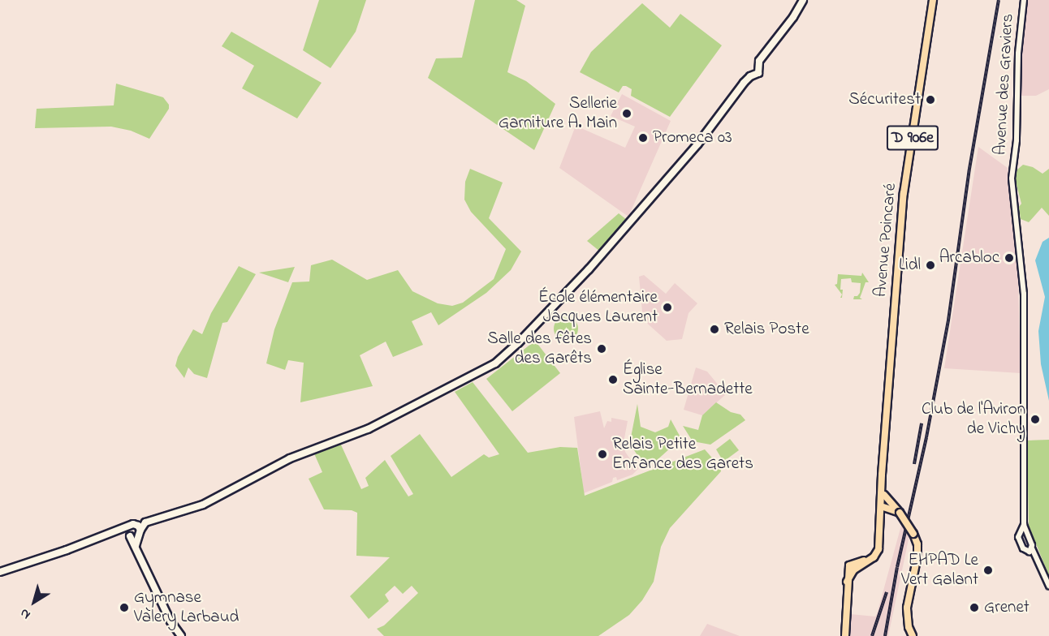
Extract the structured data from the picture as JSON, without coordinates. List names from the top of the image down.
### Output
{
  "streets": {
    "main road": ["D 906e", "Avenue Poincaré"],
    "street": ["Avenue des Graviers"]
  },
  "places": [
    "Sécuritest",
    "Sellerie Garniture A. Main",
    "Promeca 03",
    "Arcabloc",
    "Lidl",
    "École élémentaire Jacques Laurent",
    "Relais Poste",
    "Salle des fêtes des Garêts",
    "Église Sainte-Bernadette",
    "Club de l'Aviron de Vichy",
    "Relais Petite Enfance des Garets",
    "EHPAD Le Vert Galant",
    "Gymnase Valery Larbaud",
    "Grenet"
  ],
  "north": "bottom left"
}
